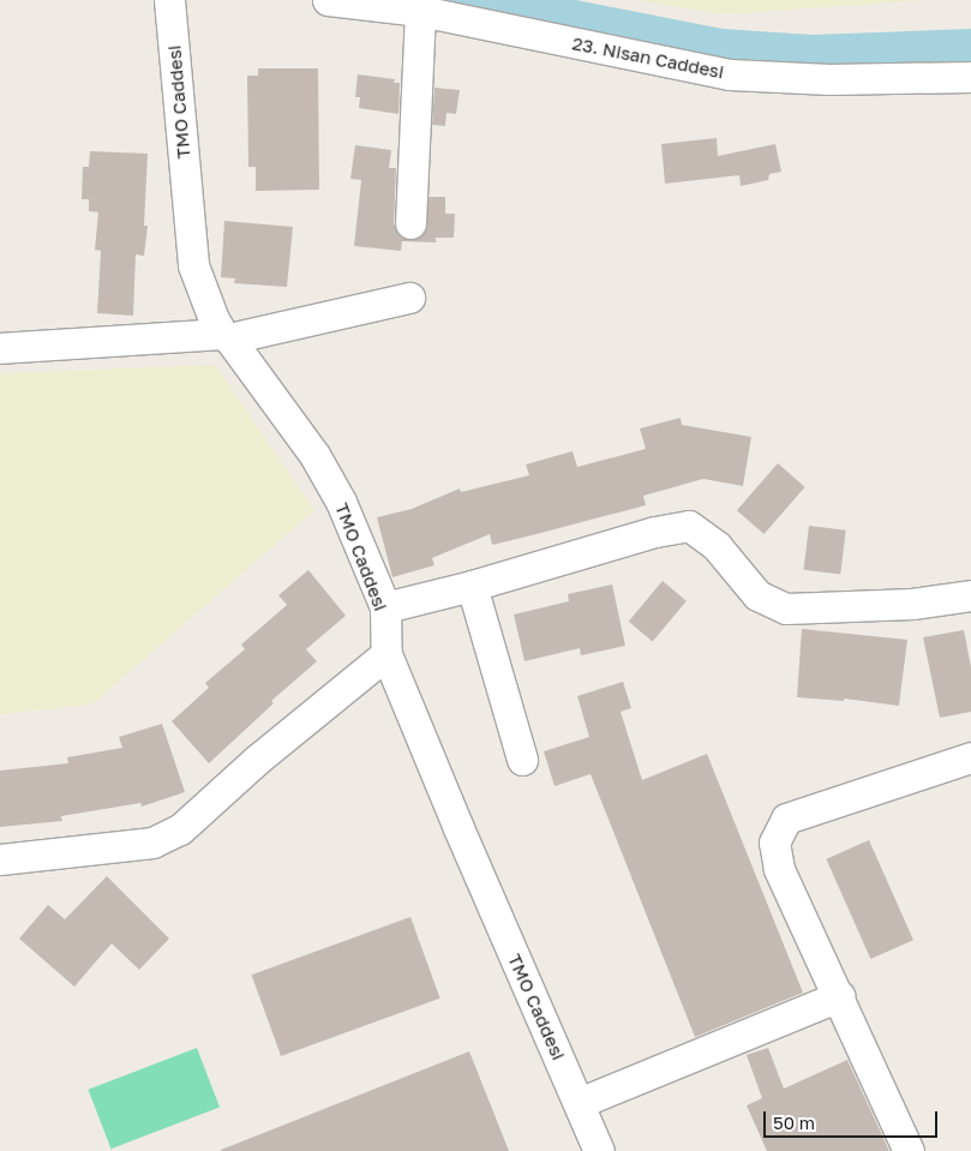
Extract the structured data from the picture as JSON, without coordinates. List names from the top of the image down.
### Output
{
  "streets": {
    "street": ["23. Nisan Caddesi", "TMO Caddesi"]
  },
  "scale_bar": "50 m"
}
